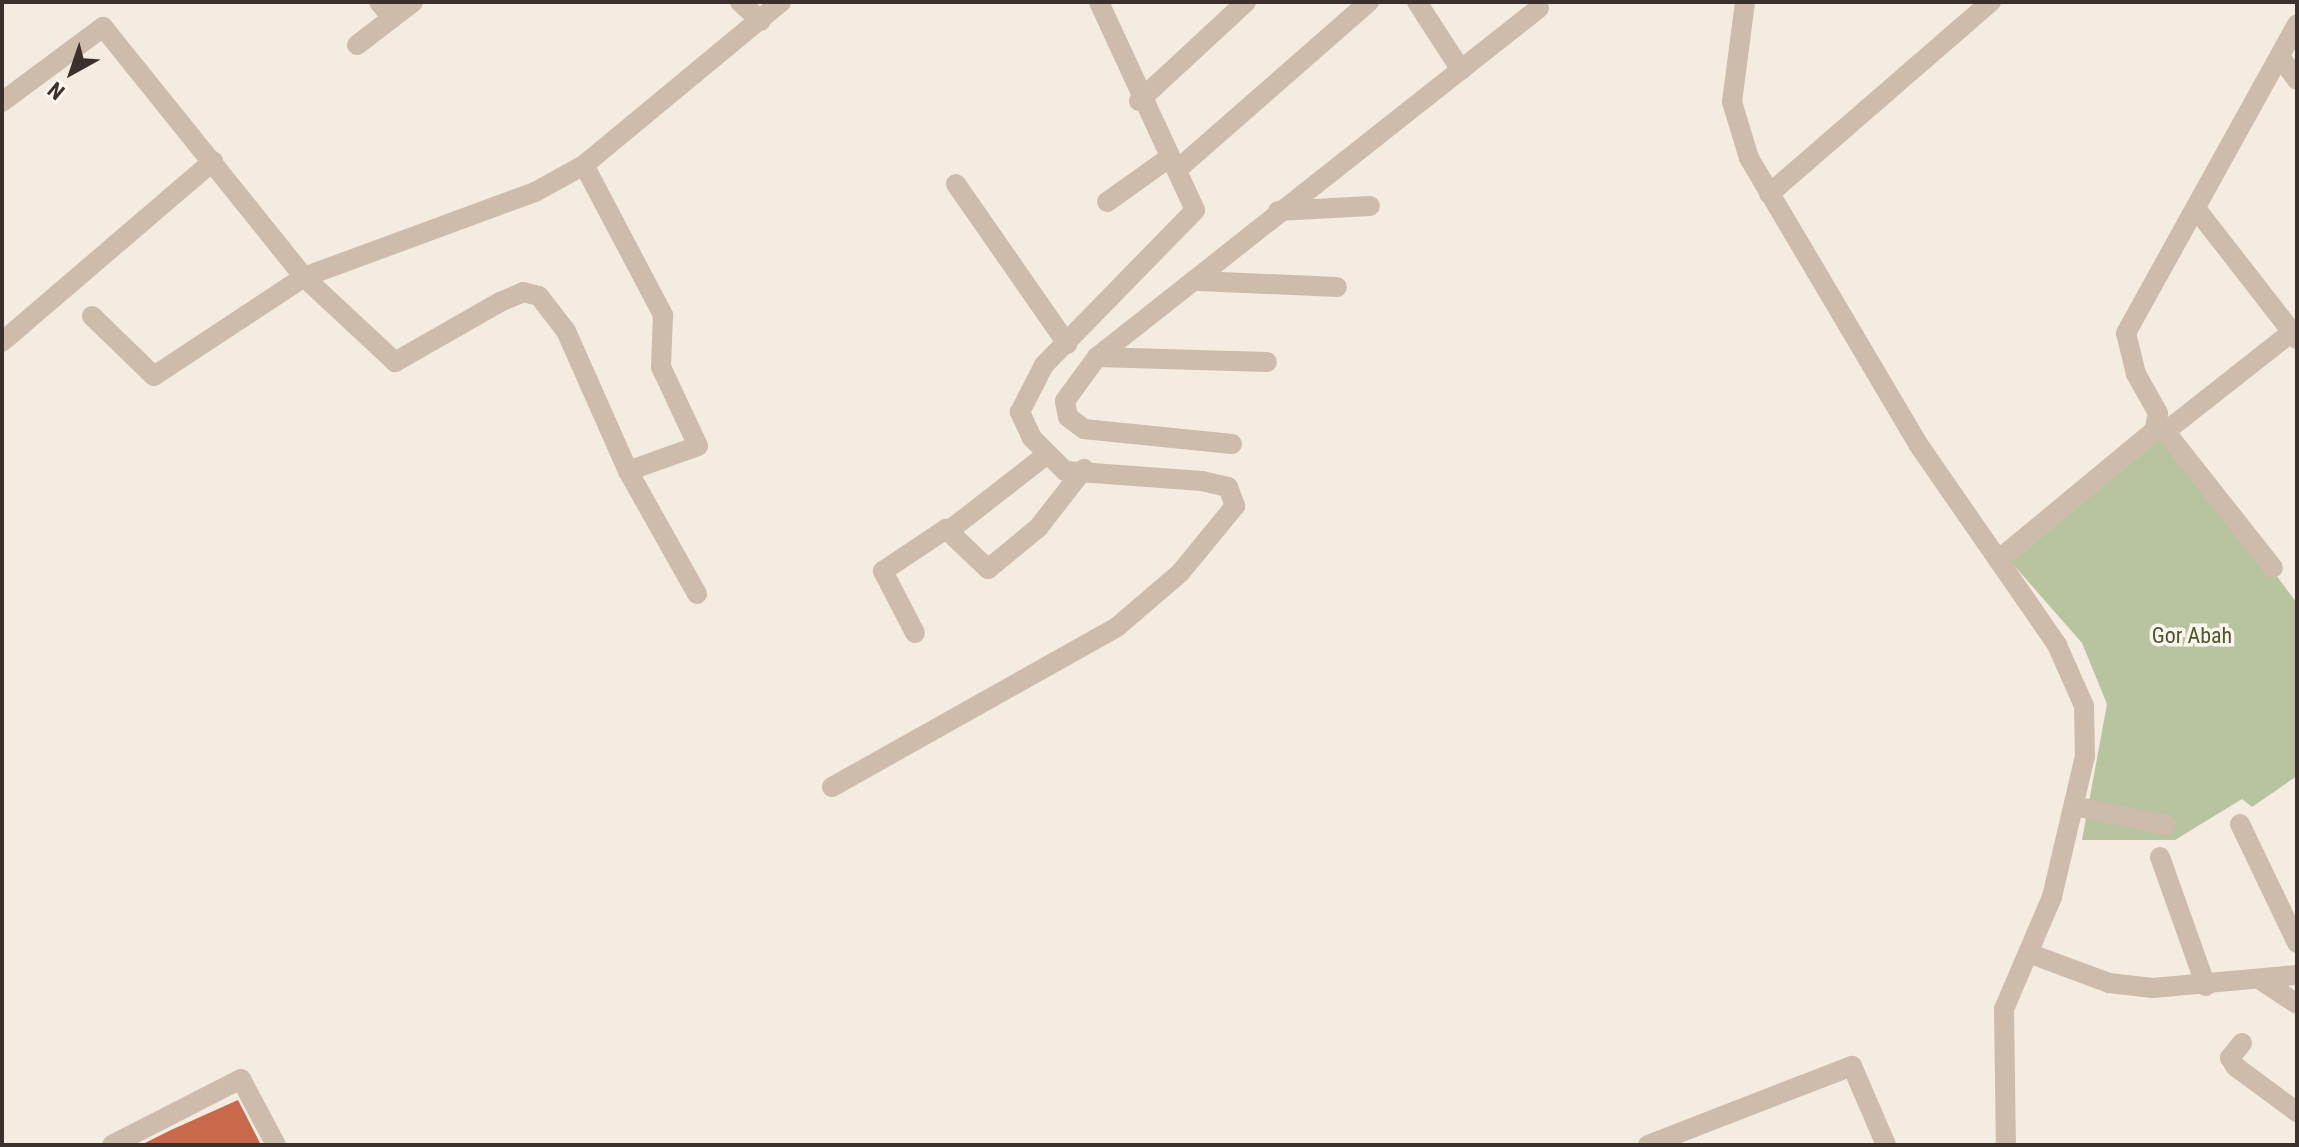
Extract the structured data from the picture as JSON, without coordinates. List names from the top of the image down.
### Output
{
  "parks": ["Gor Abah"],
  "north": "bottom left"
}
